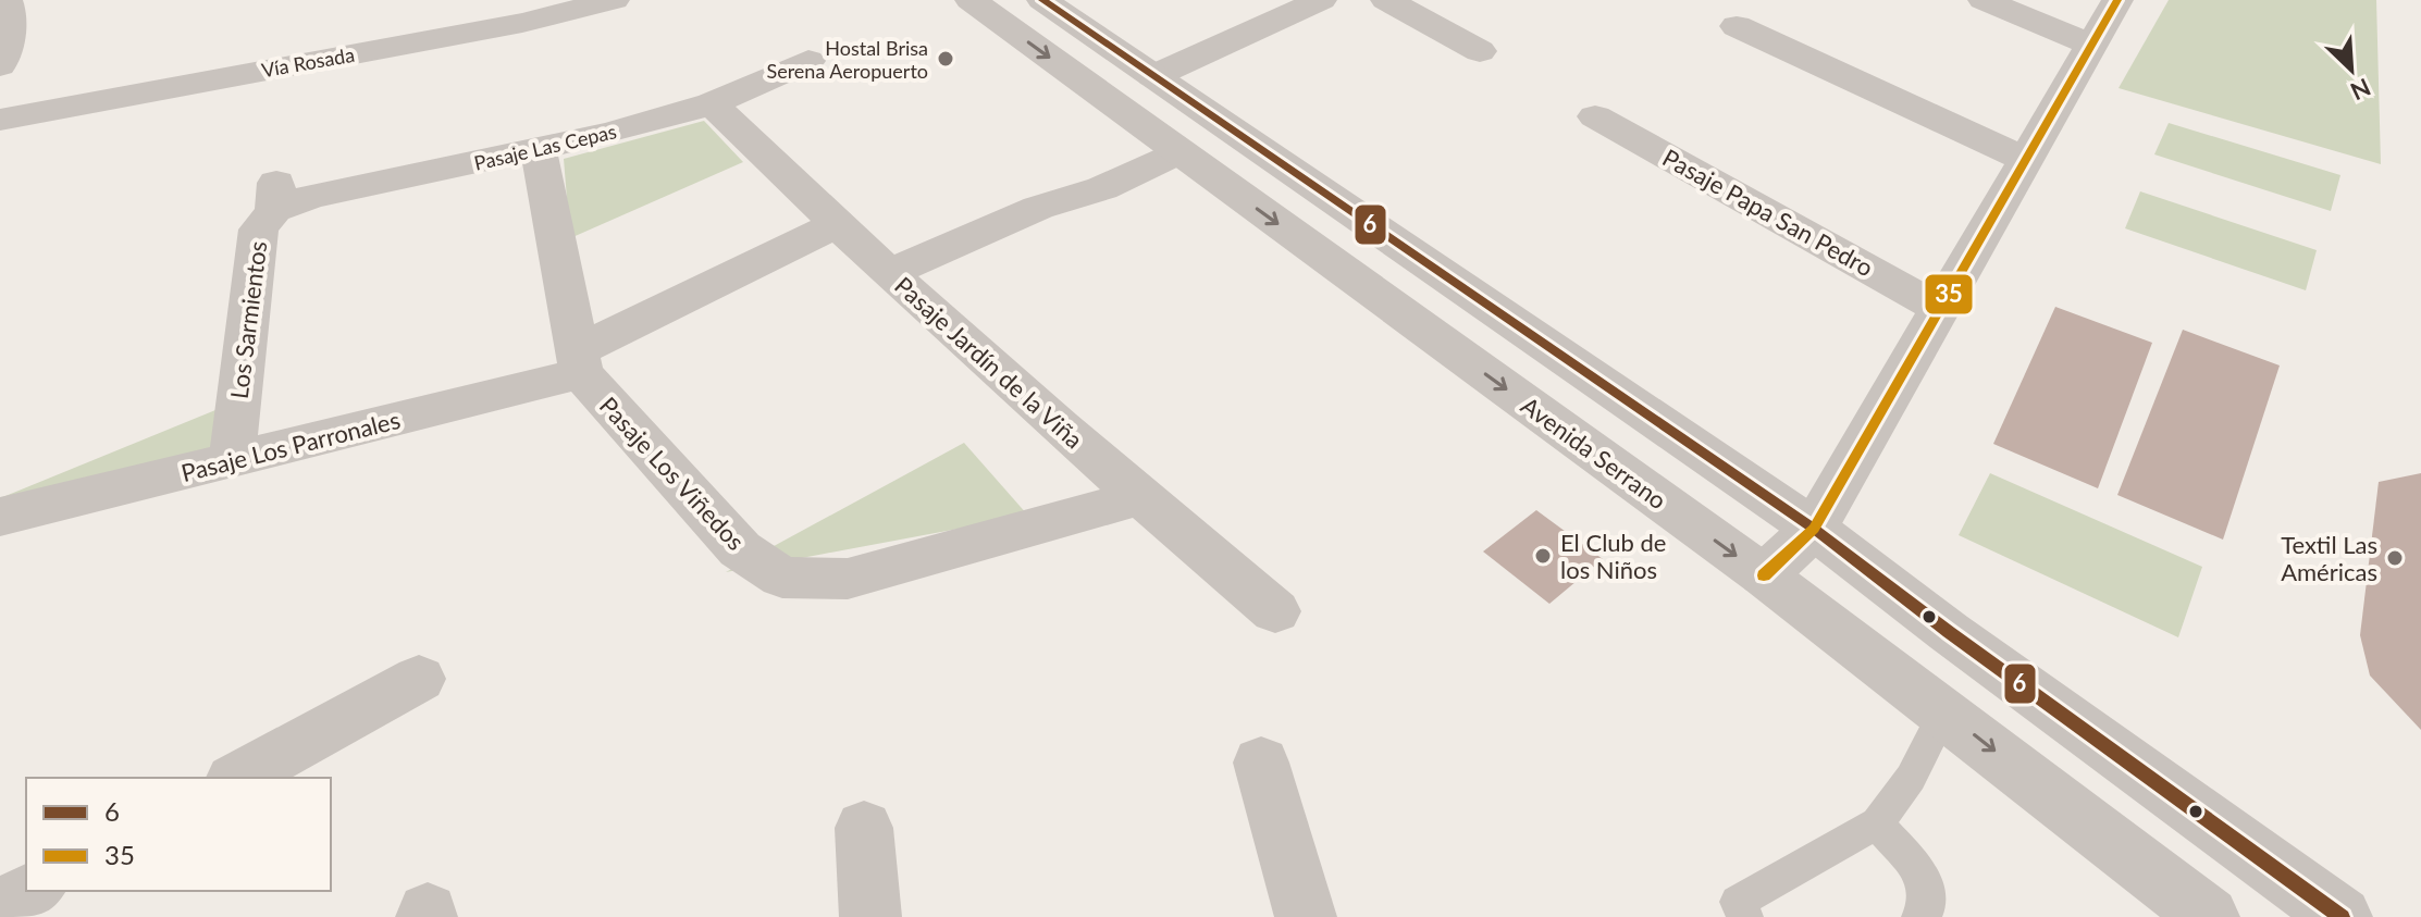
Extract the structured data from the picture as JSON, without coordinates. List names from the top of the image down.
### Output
{
  "streets": {
    "street": [
      "Vía Rosada",
      "Pasaje Las Cepas",
      "Pasaje Papa San Pedro",
      "Los Sarmientos",
      "Pasaje Jardín de la Viña",
      "Pasaje Los Parronales",
      "Avenida Serrano",
      "Pasaje Los Viñedos"
    ]
  },
  "crossings": [
    ["Pasaje Las Cepas", "Los Sarmientos"],
    ["Pasaje Las Cepas", "Pasaje Jardín de la Viña"],
    ["Pasaje Las Cepas", "Pasaje Los Viñedos"],
    ["Los Sarmientos", "Pasaje Los Parronales"],
    ["Pasaje Jardín de la Viña", "Pasaje Los Parronales"],
    ["Pasaje Jardín de la Viña", "Pasaje Los Viñedos"],
    ["Pasaje Los Parronales", "Pasaje Los Viñedos"]
  ],
  "places": ["Hostal Brisa Serena Aeropuerto", "El Club de los Niños", "Textil Las Américas"],
  "lines": ["transit line 6", "transit line 35"],
  "legend": ["6", "35"],
  "north": "bottom right"
}
